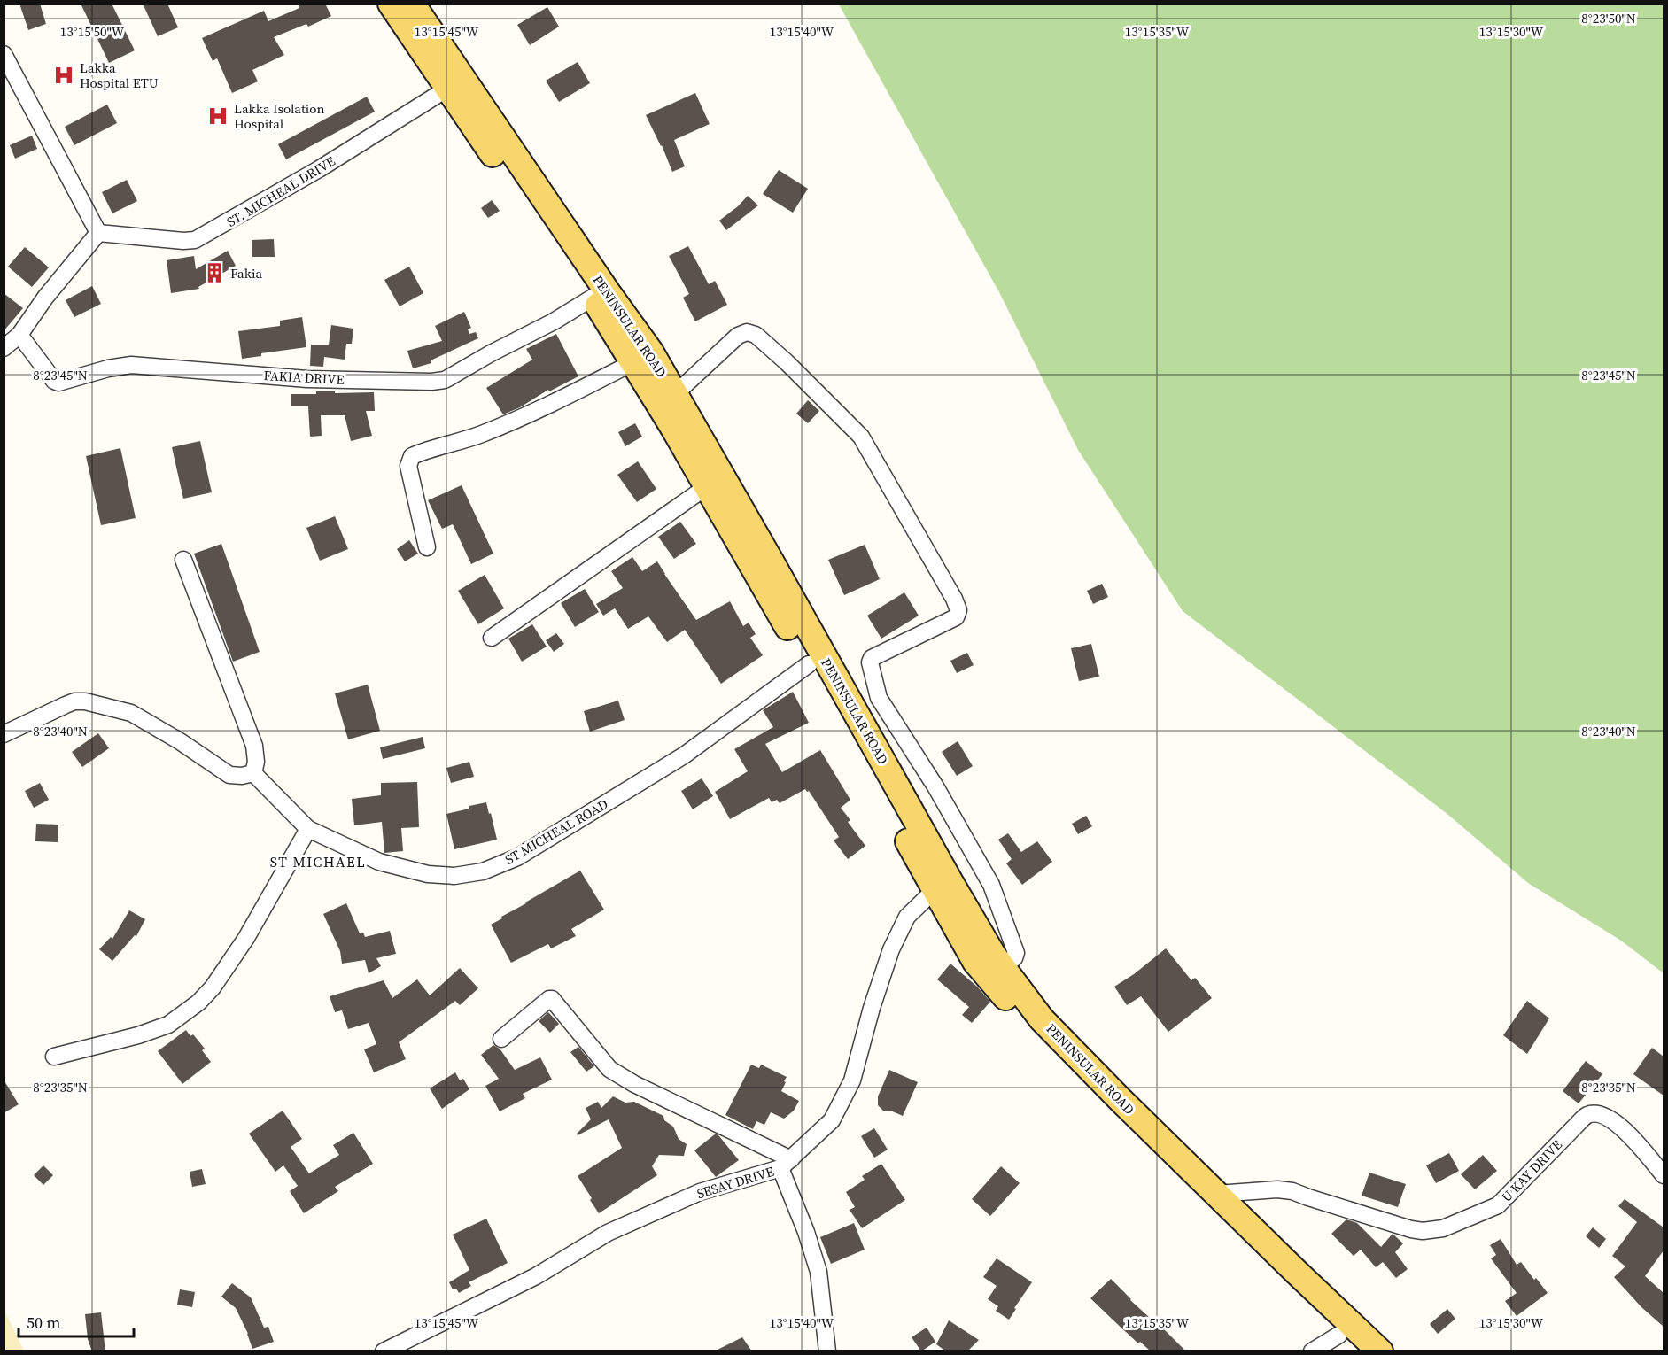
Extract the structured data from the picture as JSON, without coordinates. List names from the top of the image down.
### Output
{
  "streets": {
    "main road": ["PENINSULAR ROAD"],
    "street": [
      "ST. MICHEAL DRIVE",
      "FAKIA DRIVE",
      "ST MICHEAL ROAD",
      "U KAY DRIVE",
      "SESAY DRIVE"
    ]
  },
  "crossings": [
    ["ST. MICHEAL DRIVE", "PENINSULAR ROAD"],
    ["PENINSULAR ROAD", "FAKIA DRIVE"],
    ["PENINSULAR ROAD", "ST MICHEAL ROAD"],
    ["PENINSULAR ROAD", "U KAY DRIVE"],
    ["PENINSULAR ROAD", "SESAY DRIVE"]
  ],
  "districts": ["ST MICHAEL"],
  "places": {
    "hospital": ["Lakka Hospital ETU", "Lakka Isolation Hospital"],
    "building": ["Fakia"]
  },
  "scale_bar": "50 m",
  "coordinates": [
    "8°23'50\"N",
    "13°15'50\"W",
    "13°15'45\"W",
    "13°15'40\"W",
    "13°15'35\"W",
    "13°15'30\"W",
    "8°23'45\"N",
    "8°23'40\"N",
    "8°23'35\"N"
  ]
}
